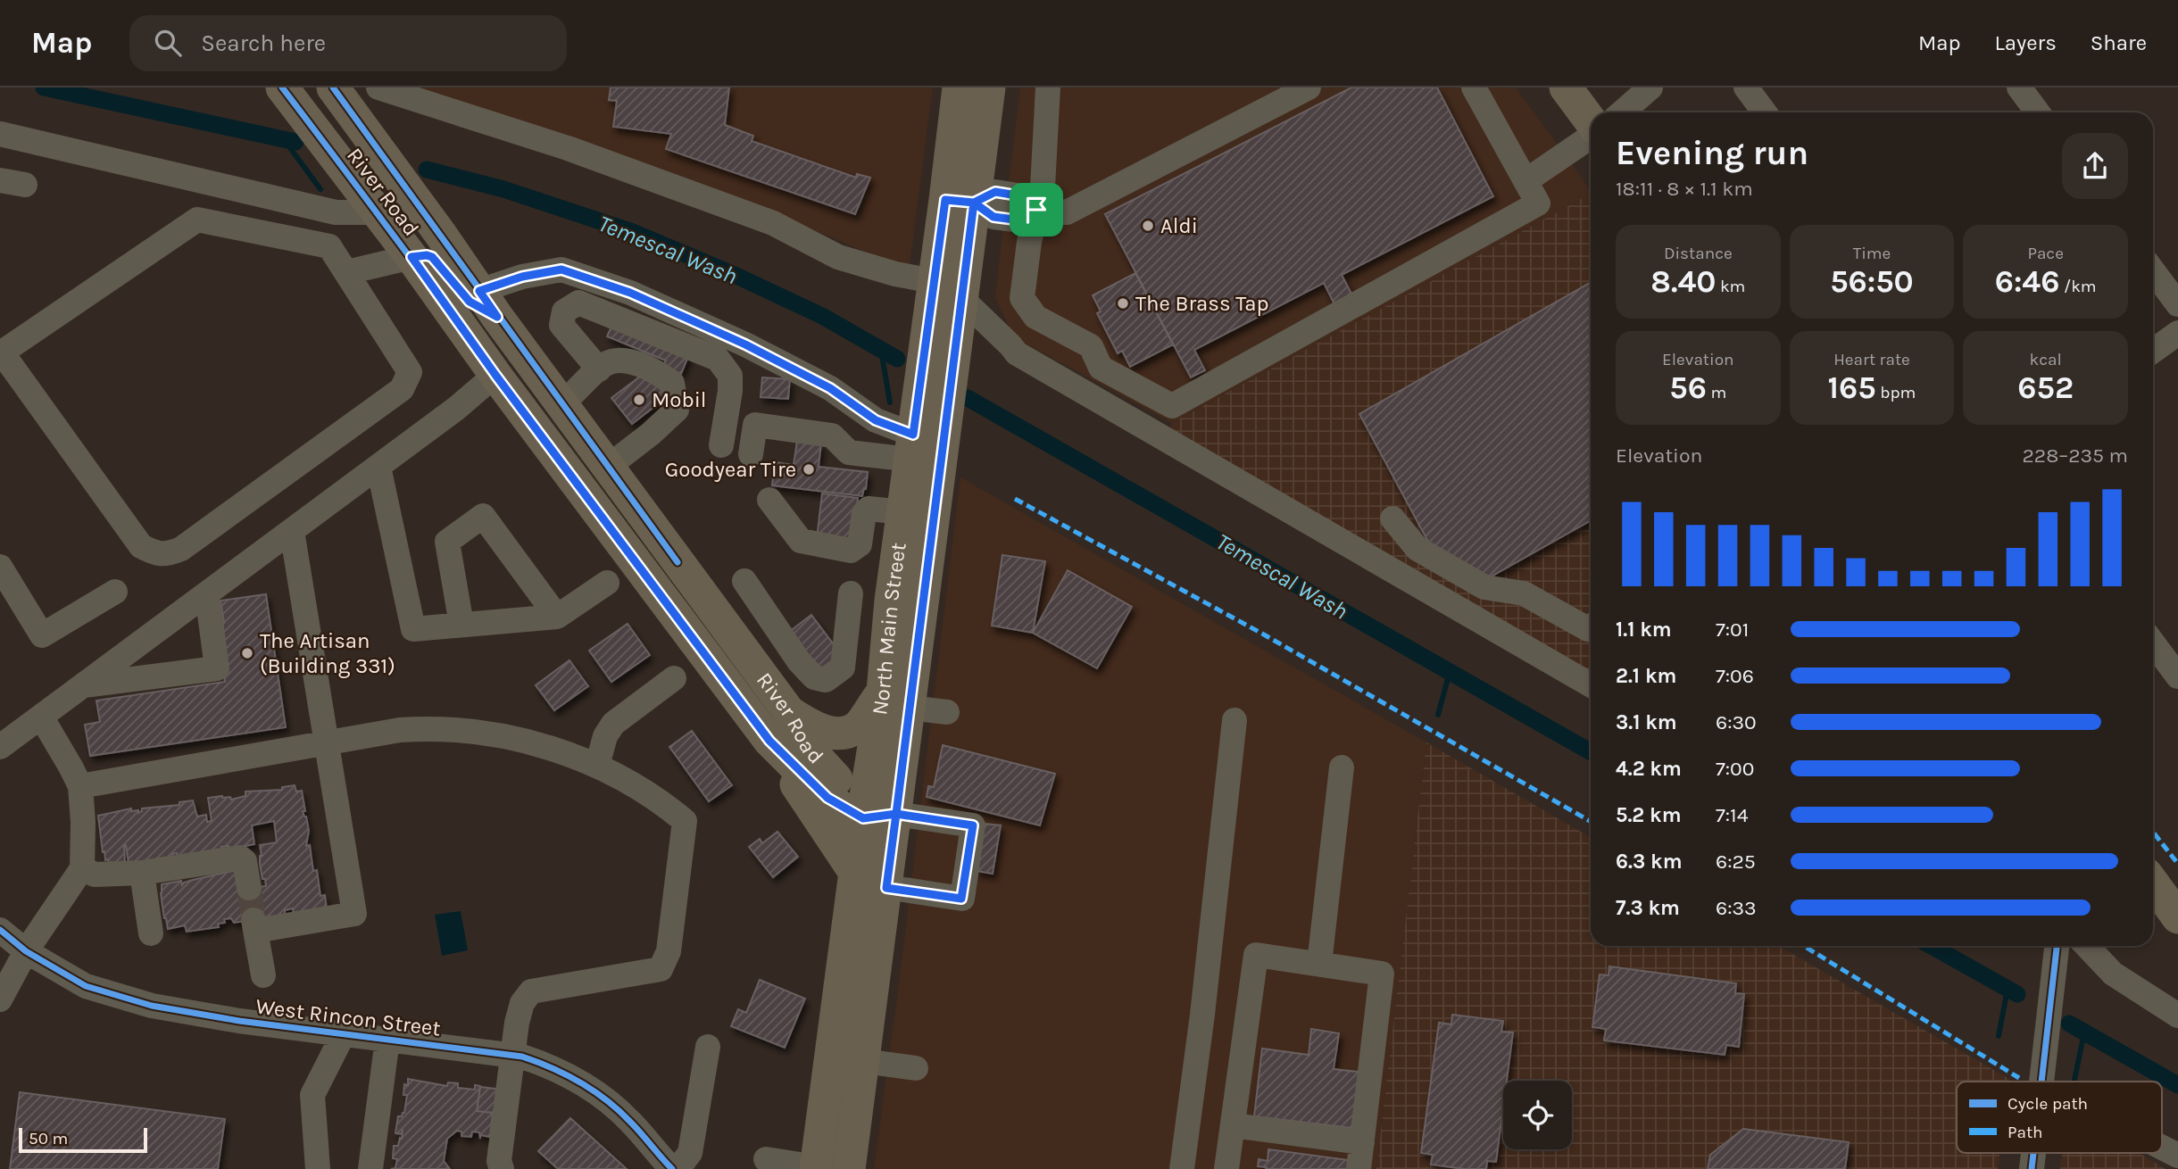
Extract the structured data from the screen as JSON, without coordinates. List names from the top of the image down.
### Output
{
  "streets": {
    "main road": ["River Road", "North Main Street"],
    "street": ["West Rincon Street"]
  },
  "crossings": [
    ["River Road", "North Main Street"]
  ],
  "water": ["Temescal Wash"],
  "places": [
    "Aldi",
    "The Brass Tap",
    "Mobil",
    "Goodyear Tire",
    "The Artisan (Building 331)"
  ],
  "legend": ["Cycle path", "Path"],
  "scale_bar": "50 m",
  "page": {
    "header": "Map",
    "search": "Search here",
    "nav": ["Map", "Layers", "Share"],
    "heading": ["Evening run", "18:11 · 8 × 1.1 km"],
    "stats": [
      ["Distance", "8.40 km"],
      ["Time", "56:50"],
      ["Pace", "6:46 /km"],
      ["Elevation", "56 m"],
      ["Heart rate", "165 bpm"],
      ["kcal", "652"]
    ],
    "chart": ["Elevation", "228–235 m"],
    "list": [
      {
        "name": "1.1 km",
        "note": "7:01"
      },
      {
        "name": "2.1 km",
        "note": "7:06"
      },
      {
        "name": "3.1 km",
        "note": "6:30"
      },
      {
        "name": "4.2 km",
        "note": "7:00"
      },
      {
        "name": "5.2 km",
        "note": "7:14"
      },
      {
        "name": "6.3 km",
        "note": "6:25"
      },
      {
        "name": "7.3 km",
        "note": "6:33"
      }
    ],
    "scale": "50 m"
  }
}
